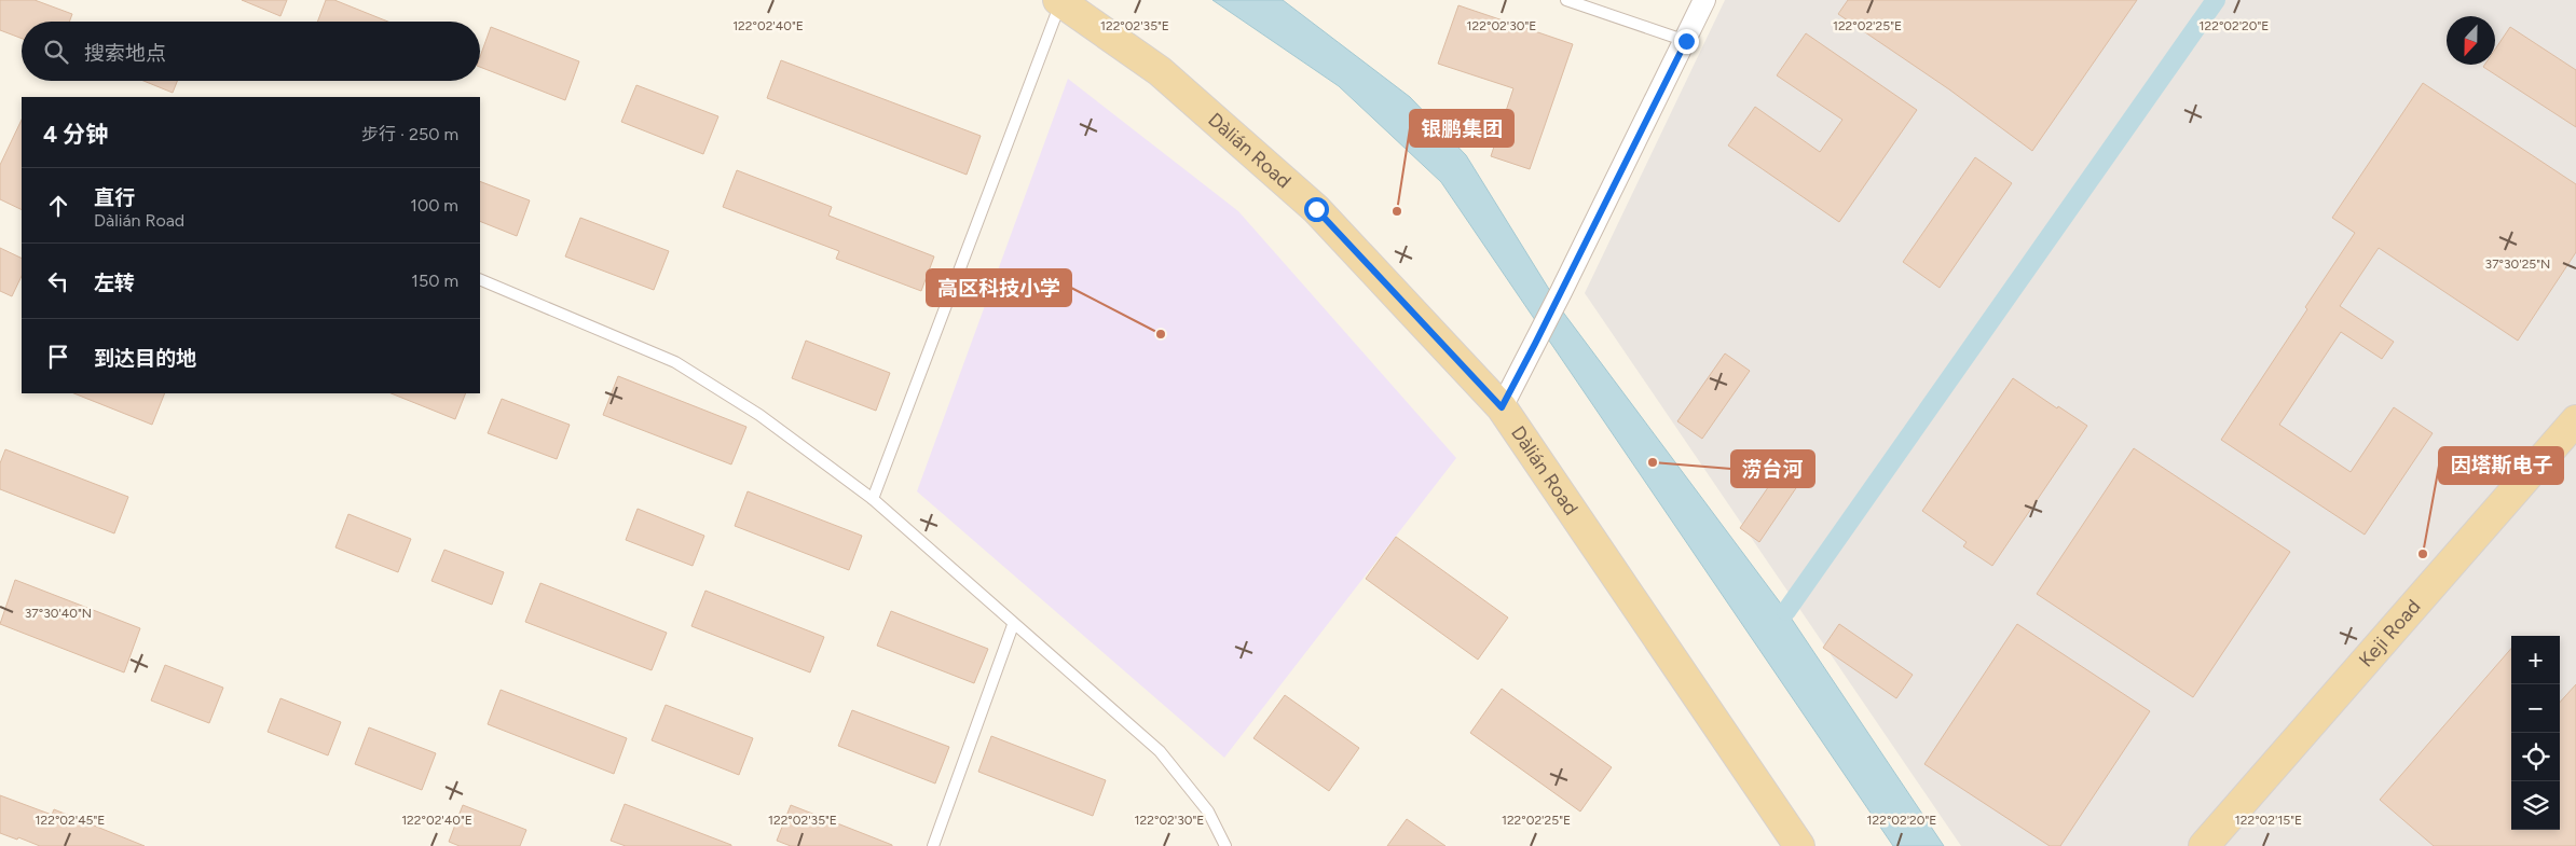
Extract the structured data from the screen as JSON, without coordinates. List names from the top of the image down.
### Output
{
  "streets": {
    "main road": ["Dàlián Road", "Keji Road"]
  },
  "places": [
    "银鹏集团",
    "高区科技小学",
    "涝台河",
    "因塔斯电子"
  ],
  "north": "bottom",
  "page": {
    "search": "搜索地点",
    "heading": ["4 分钟", "步行 · 250 m"],
    "list": [
      ["直行", "Dàlián Road", "100 m"],
      ["左转", "150 m"],
      "到达目的地"
    ],
    "map_buttons": ["+", "−"]
  },
  "coordinates": [
    "122°02'40\"E",
    "122°02'35\"E",
    "122°02'30\"E",
    "122°02'25\"E",
    "122°02'20\"E",
    "37°30'25\"N",
    "37°30'40\"N",
    "122°02'45\"E",
    "122°02'15\"E"
  ]
}
